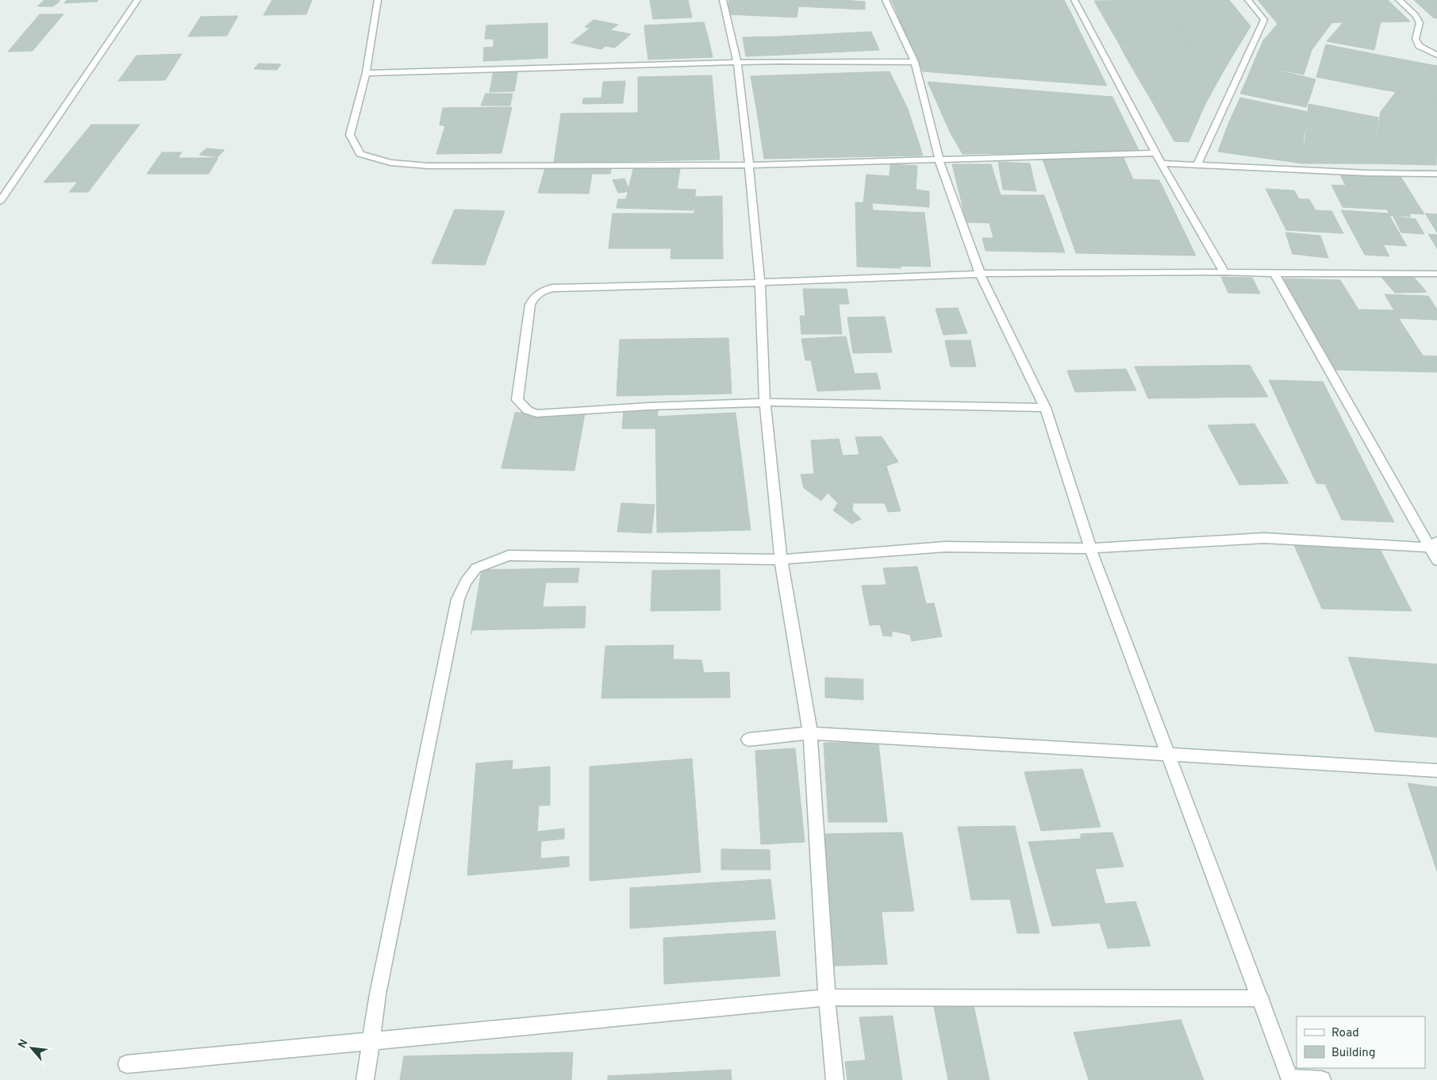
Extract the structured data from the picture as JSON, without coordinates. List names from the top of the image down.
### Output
{
  "legend": ["Road", "Building"],
  "north": "top left"
}
